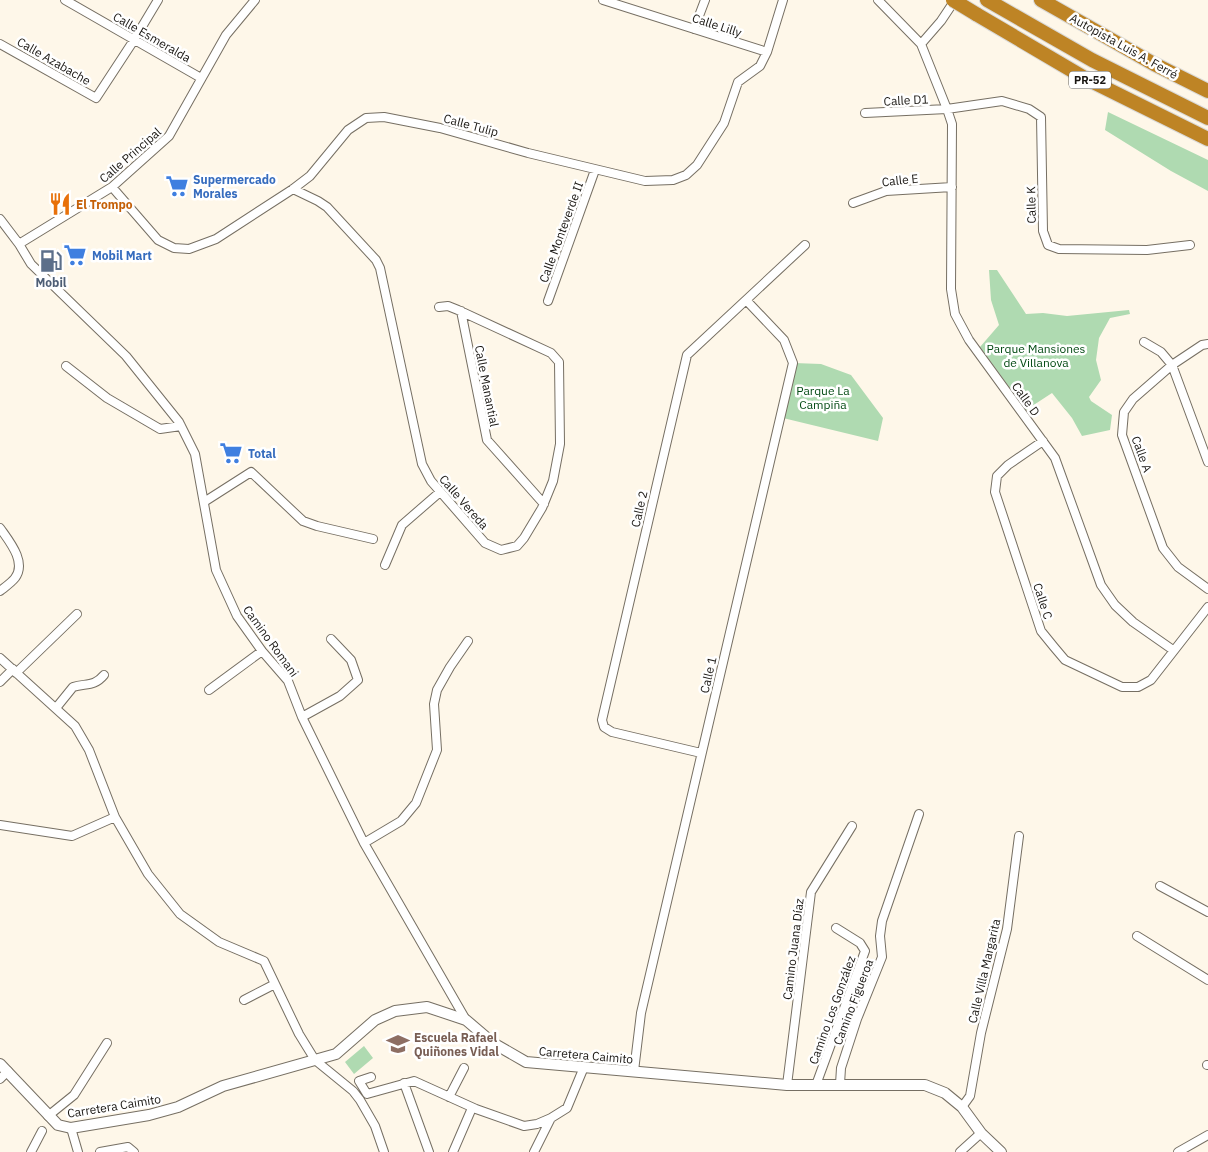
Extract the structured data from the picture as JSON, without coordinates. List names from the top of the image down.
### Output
{
  "streets": {
    "highway": ["Autopista Luis A. Ferré", "PR-52"],
    "street": [
      "Calle Lilly",
      "Calle Esmeralda",
      "Calle Azabache",
      "Calle D1",
      "Calle Tulip",
      "Calle Principal",
      "Calle E",
      "Calle K",
      "Calle Monteverde II",
      "Calle Manantial",
      "Calle D",
      "Calle A",
      "Calle Vereda",
      "Calle 2",
      "Calle C",
      "Camino Romani",
      "Calle 1",
      "Camino Juana Díaz",
      "Calle Villa Margarita",
      "Camino Figueroa",
      "Camino Los González",
      "Carretera Caimito"
    ]
  },
  "crossings": [
    ["Calle Lilly", "Calle Tulip"],
    ["Calle Esmeralda", "Calle Azabache"],
    ["Calle Esmeralda", "Calle Principal"],
    ["Calle D1", "Calle K"],
    ["Calle D1", "Calle D"],
    ["Calle Tulip", "Calle Principal"],
    ["Calle Tulip", "Calle Monteverde II"],
    ["Calle Tulip", "Calle Vereda"],
    ["Calle Principal", "Camino Romani"],
    ["Calle E", "Calle D"],
    ["Calle K", "Calle D"],
    ["Calle Manantial", "Calle Vereda"],
    ["Calle D", "Calle C"],
    ["Calle 2", "Calle 1"],
    ["Camino Romani", "Carretera Caimito"],
    ["Calle 1", "Carretera Caimito"],
    ["Camino Juana Díaz", "Carretera Caimito"],
    ["Calle Villa Margarita", "Carretera Caimito"],
    ["Camino Figueroa", "Carretera Caimito"],
    ["Camino Los González", "Carretera Caimito"]
  ],
  "parks": ["Parque Mansiones de Villanova", "Parque La Campiña"],
  "places": {
    "supermarket": ["Supermercado Morales", "Mobil Mart", "Total"],
    "restaurant": ["El Trompo"],
    "fuel station": ["Mobil"],
    "school or university": ["Escuela Rafael Quiñones Vidal"]
  }
}
